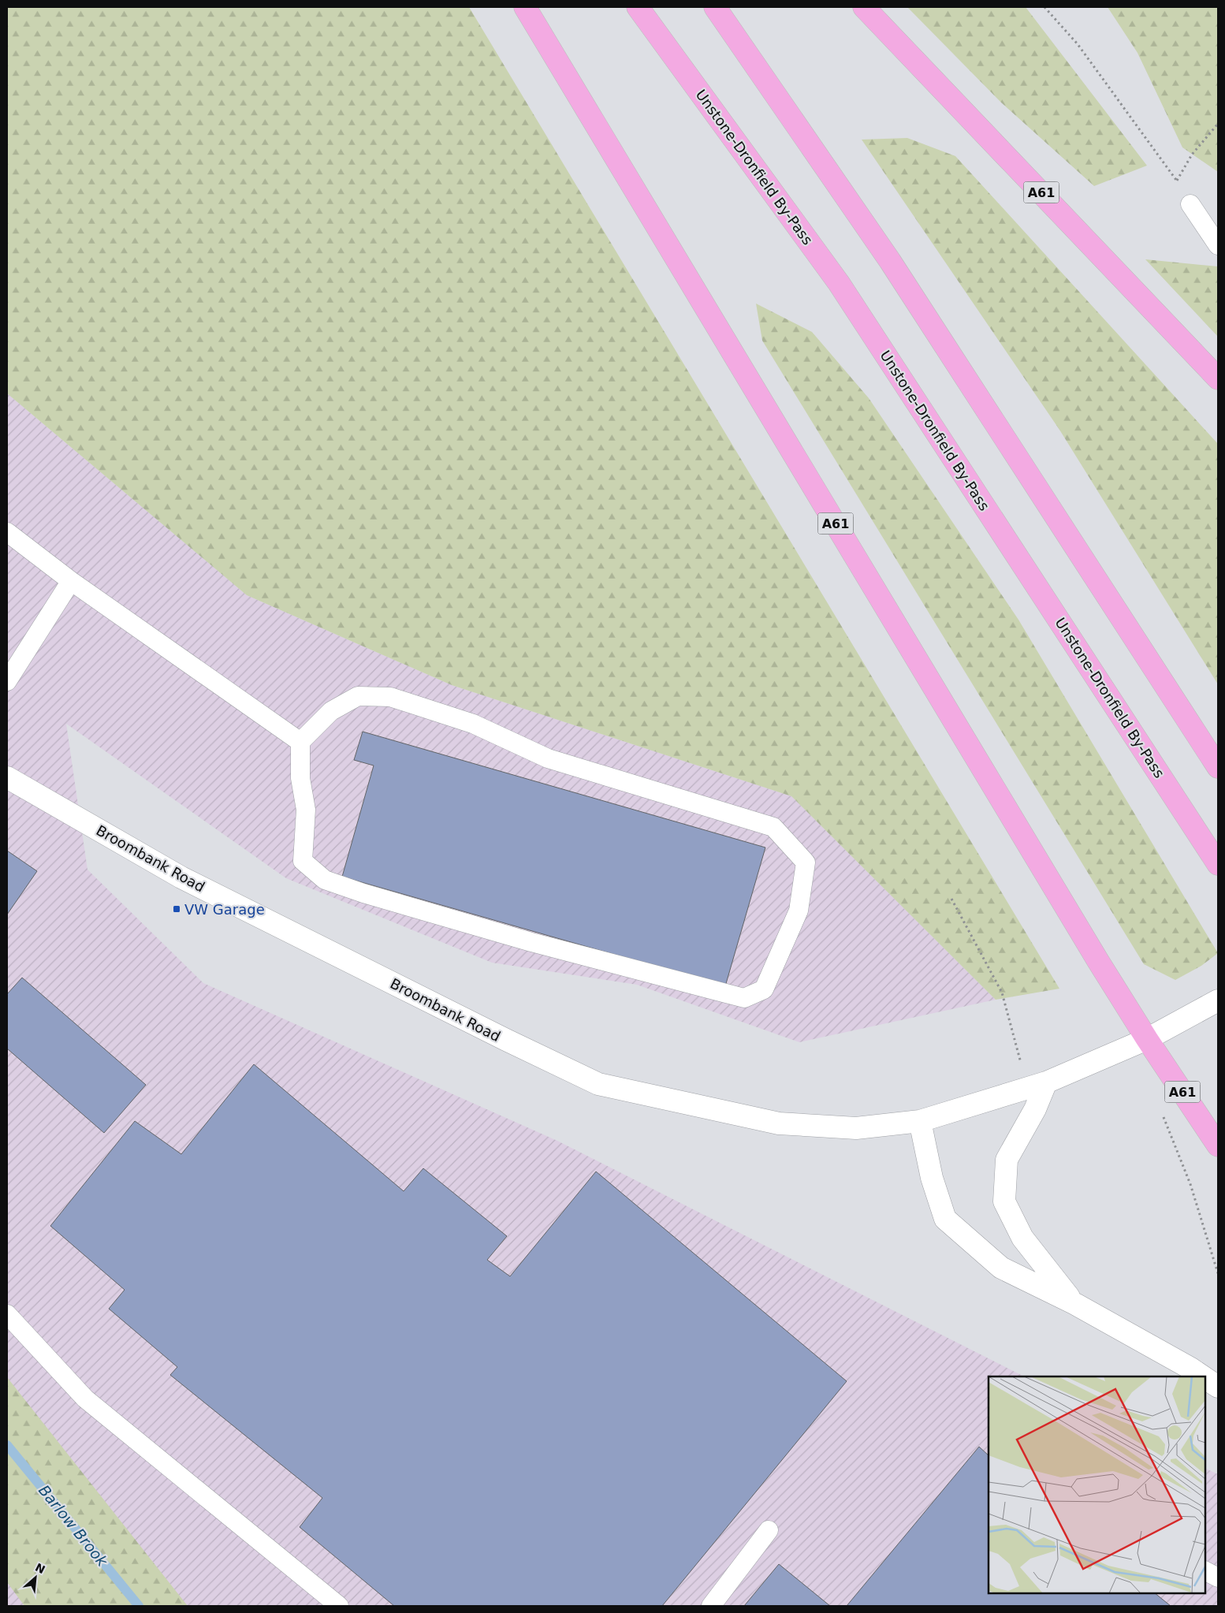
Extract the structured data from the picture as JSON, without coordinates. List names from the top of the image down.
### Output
{
  "streets": {
    "highway": ["Unstone-Dronfield By-Pass", "A61"],
    "street": ["Broombank Road"]
  },
  "crossings": [
    ["A61", "Broombank Road"]
  ],
  "water": ["Barlow Brook"],
  "places": {
    "transit": ["VW Garage"]
  },
  "north": "top right"
}
